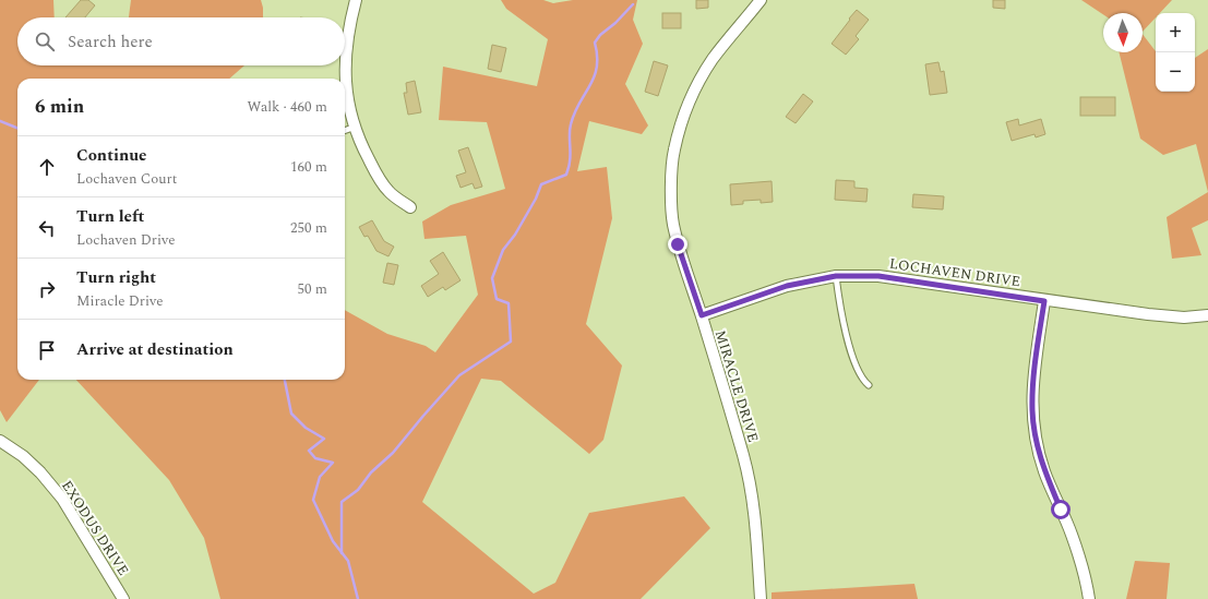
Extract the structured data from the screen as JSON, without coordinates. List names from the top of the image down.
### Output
{
  "streets": {
    "street": ["LOCHAVEN DRIVE", "MIRACLE DRIVE", "EXODUS DRIVE"]
  },
  "crossings": [
    ["LOCHAVEN DRIVE", "MIRACLE DRIVE"]
  ],
  "north": "bottom",
  "page": {
    "map_buttons": ["+", "−"],
    "search": "Search here",
    "heading": ["6 min", "Walk · 460 m"],
    "list": [
      ["Continue", "Lochaven Court", "160 m"],
      ["Turn left", "Lochaven Drive", "250 m"],
      ["Turn right", "Miracle Drive", "50 m"],
      "Arrive at destination"
    ]
  }
}
